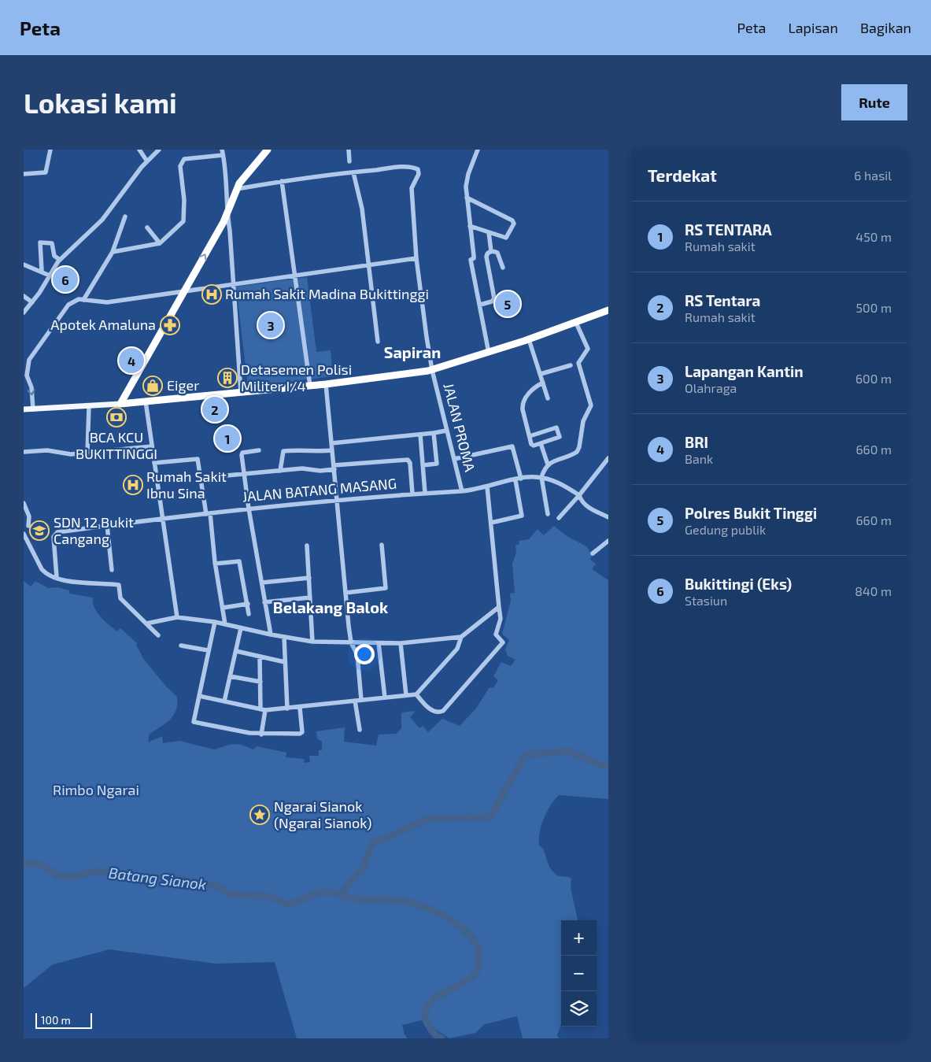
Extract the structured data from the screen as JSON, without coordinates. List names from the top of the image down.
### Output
{
  "streets": {
    "street": ["JALAN PROMA", "JALAN BATANG MASANG"]
  },
  "crossings": [
    ["JALAN PROMA", "JALAN BATANG MASANG"]
  ],
  "districts": ["Sapiran", "Belakang Balok"],
  "water": ["Batang Sianok"],
  "parks": ["Rimbo Ngarai"],
  "places": {
    "hospital": ["Rumah Sakit Madina Bukittinggi", "Rumah Sakit Ibnu Sina"],
    "pharmacy": ["Apotek Amaluna"],
    "building": ["Detasemen Polisi Militer I/4"],
    "shop": ["Eiger"],
    "bank": ["BCA KCU BUKITTINGGI"],
    "school or university": ["SDN 12 Bukit Cangang"],
    "place": ["Ngarai Sianok (Ngarai Sianok)"]
  },
  "scale_bar": "100 m",
  "page": {
    "header": "Peta",
    "nav": ["Peta", "Lapisan", "Bagikan"],
    "buttons": "Rute",
    "title": "Lokasi kami",
    "heading": ["Terdekat", "6 hasil"],
    "list": [
      {
        "mark": "1",
        "name": "RS TENTARA",
        "note": "Rumah sakit",
        "value": "450 m"
      },
      {
        "mark": "2",
        "name": "RS Tentara",
        "note": "Rumah sakit",
        "value": "500 m"
      },
      {
        "mark": "3",
        "name": "Lapangan Kantin",
        "note": "Olahraga",
        "value": "600 m"
      },
      {
        "mark": "4",
        "name": "BRI",
        "note": "Bank",
        "value": "660 m"
      },
      {
        "mark": "5",
        "name": "Polres Bukit Tinggi",
        "note": "Gedung publik",
        "value": "660 m"
      },
      {
        "mark": "6",
        "name": "Bukittingi (Eks)",
        "note": "Stasiun",
        "value": "840 m"
      }
    ],
    "pins": [
      "6",
      "5",
      "3",
      "4",
      "2",
      "1"
    ],
    "map_buttons": ["+", "−"],
    "scale": "100 m"
  }
}
